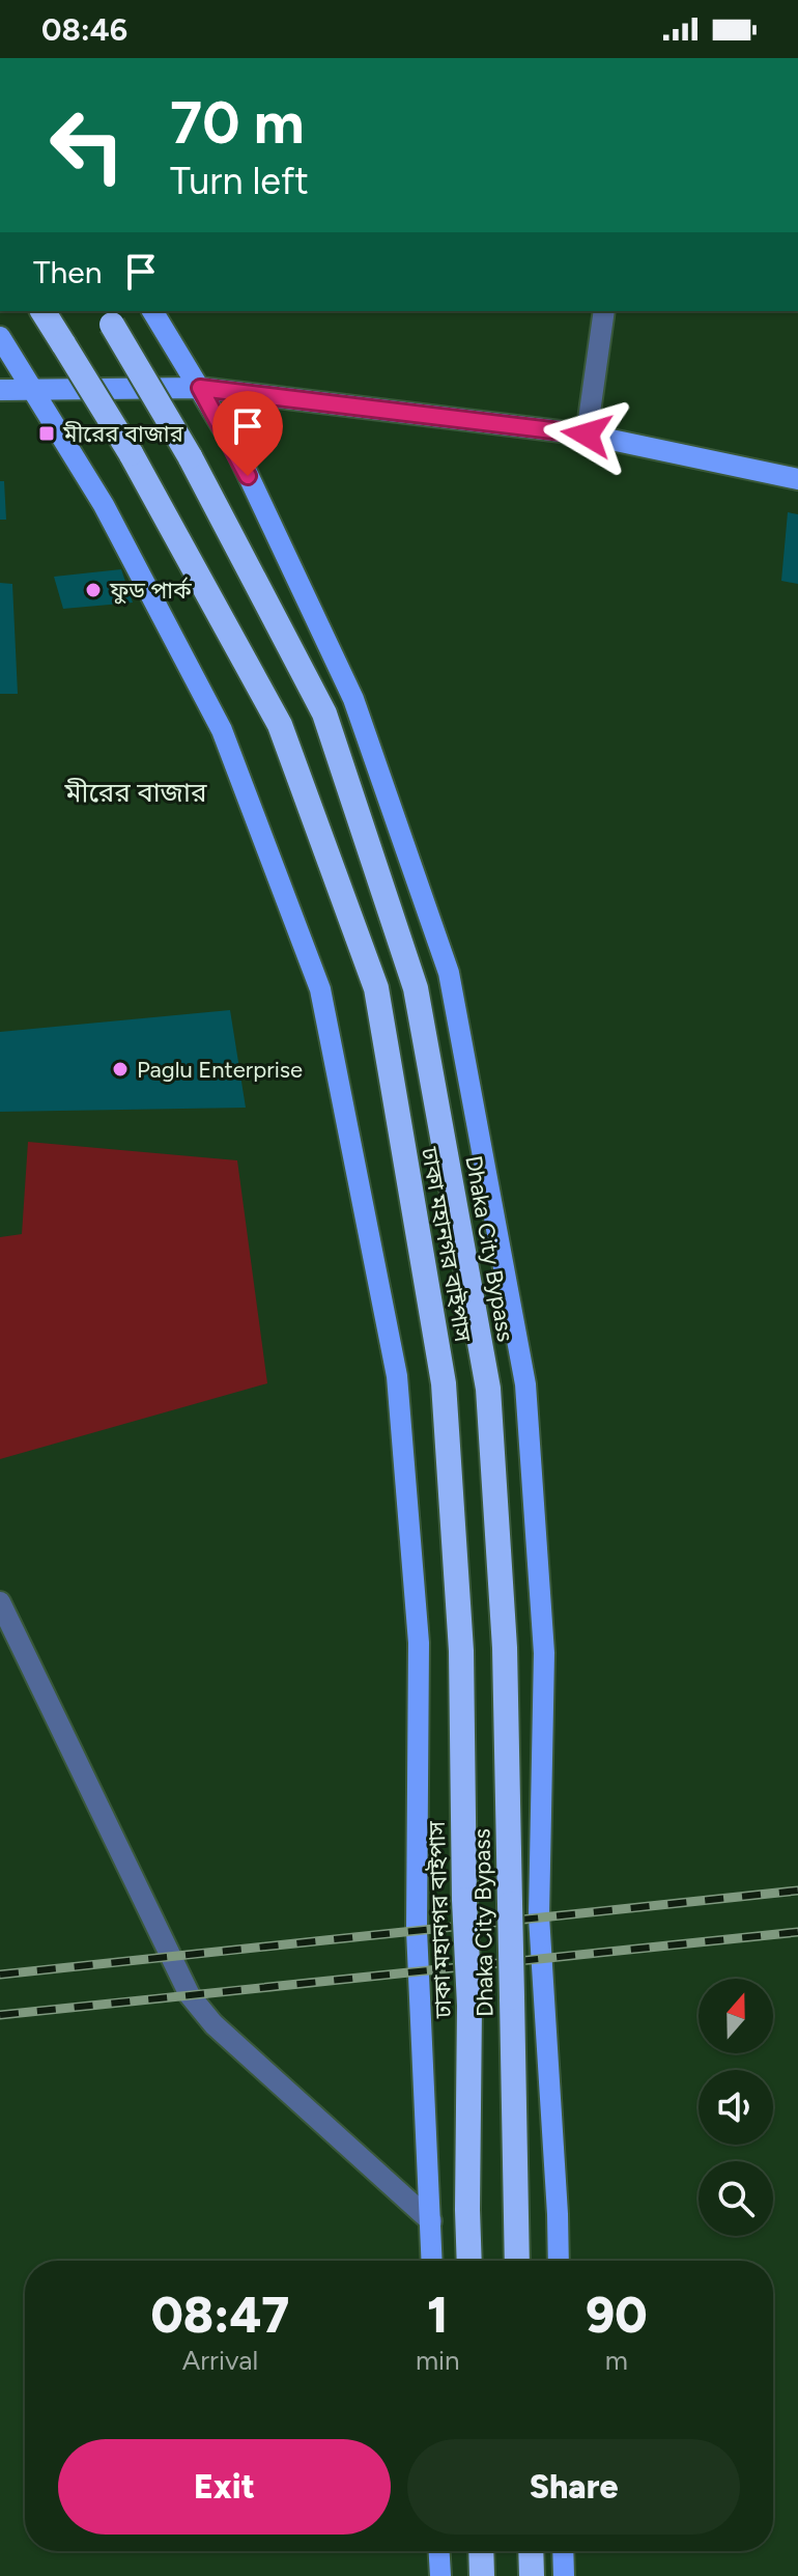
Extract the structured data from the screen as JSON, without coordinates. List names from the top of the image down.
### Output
{
  "streets": {
    "highway": ["ঢাকা মহানগর বাইপাস", "Dhaka City Bypass"]
  },
  "districts": ["মীরের বাজার"],
  "places": {
    "transit": ["মীরের বাজার"],
    "other": ["ফুড পার্ক", "Paglu Enterprise"]
  },
  "north": "top",
  "page": {
    "status": "08:46",
    "turn": ["70 m", "Turn left"],
    "then": "Then",
    "eta": [
      "08:47",
      "Arrival",
      "1",
      "min",
      "90",
      "m"
    ],
    "buttons": ["Exit", "Share"]
  }
}
